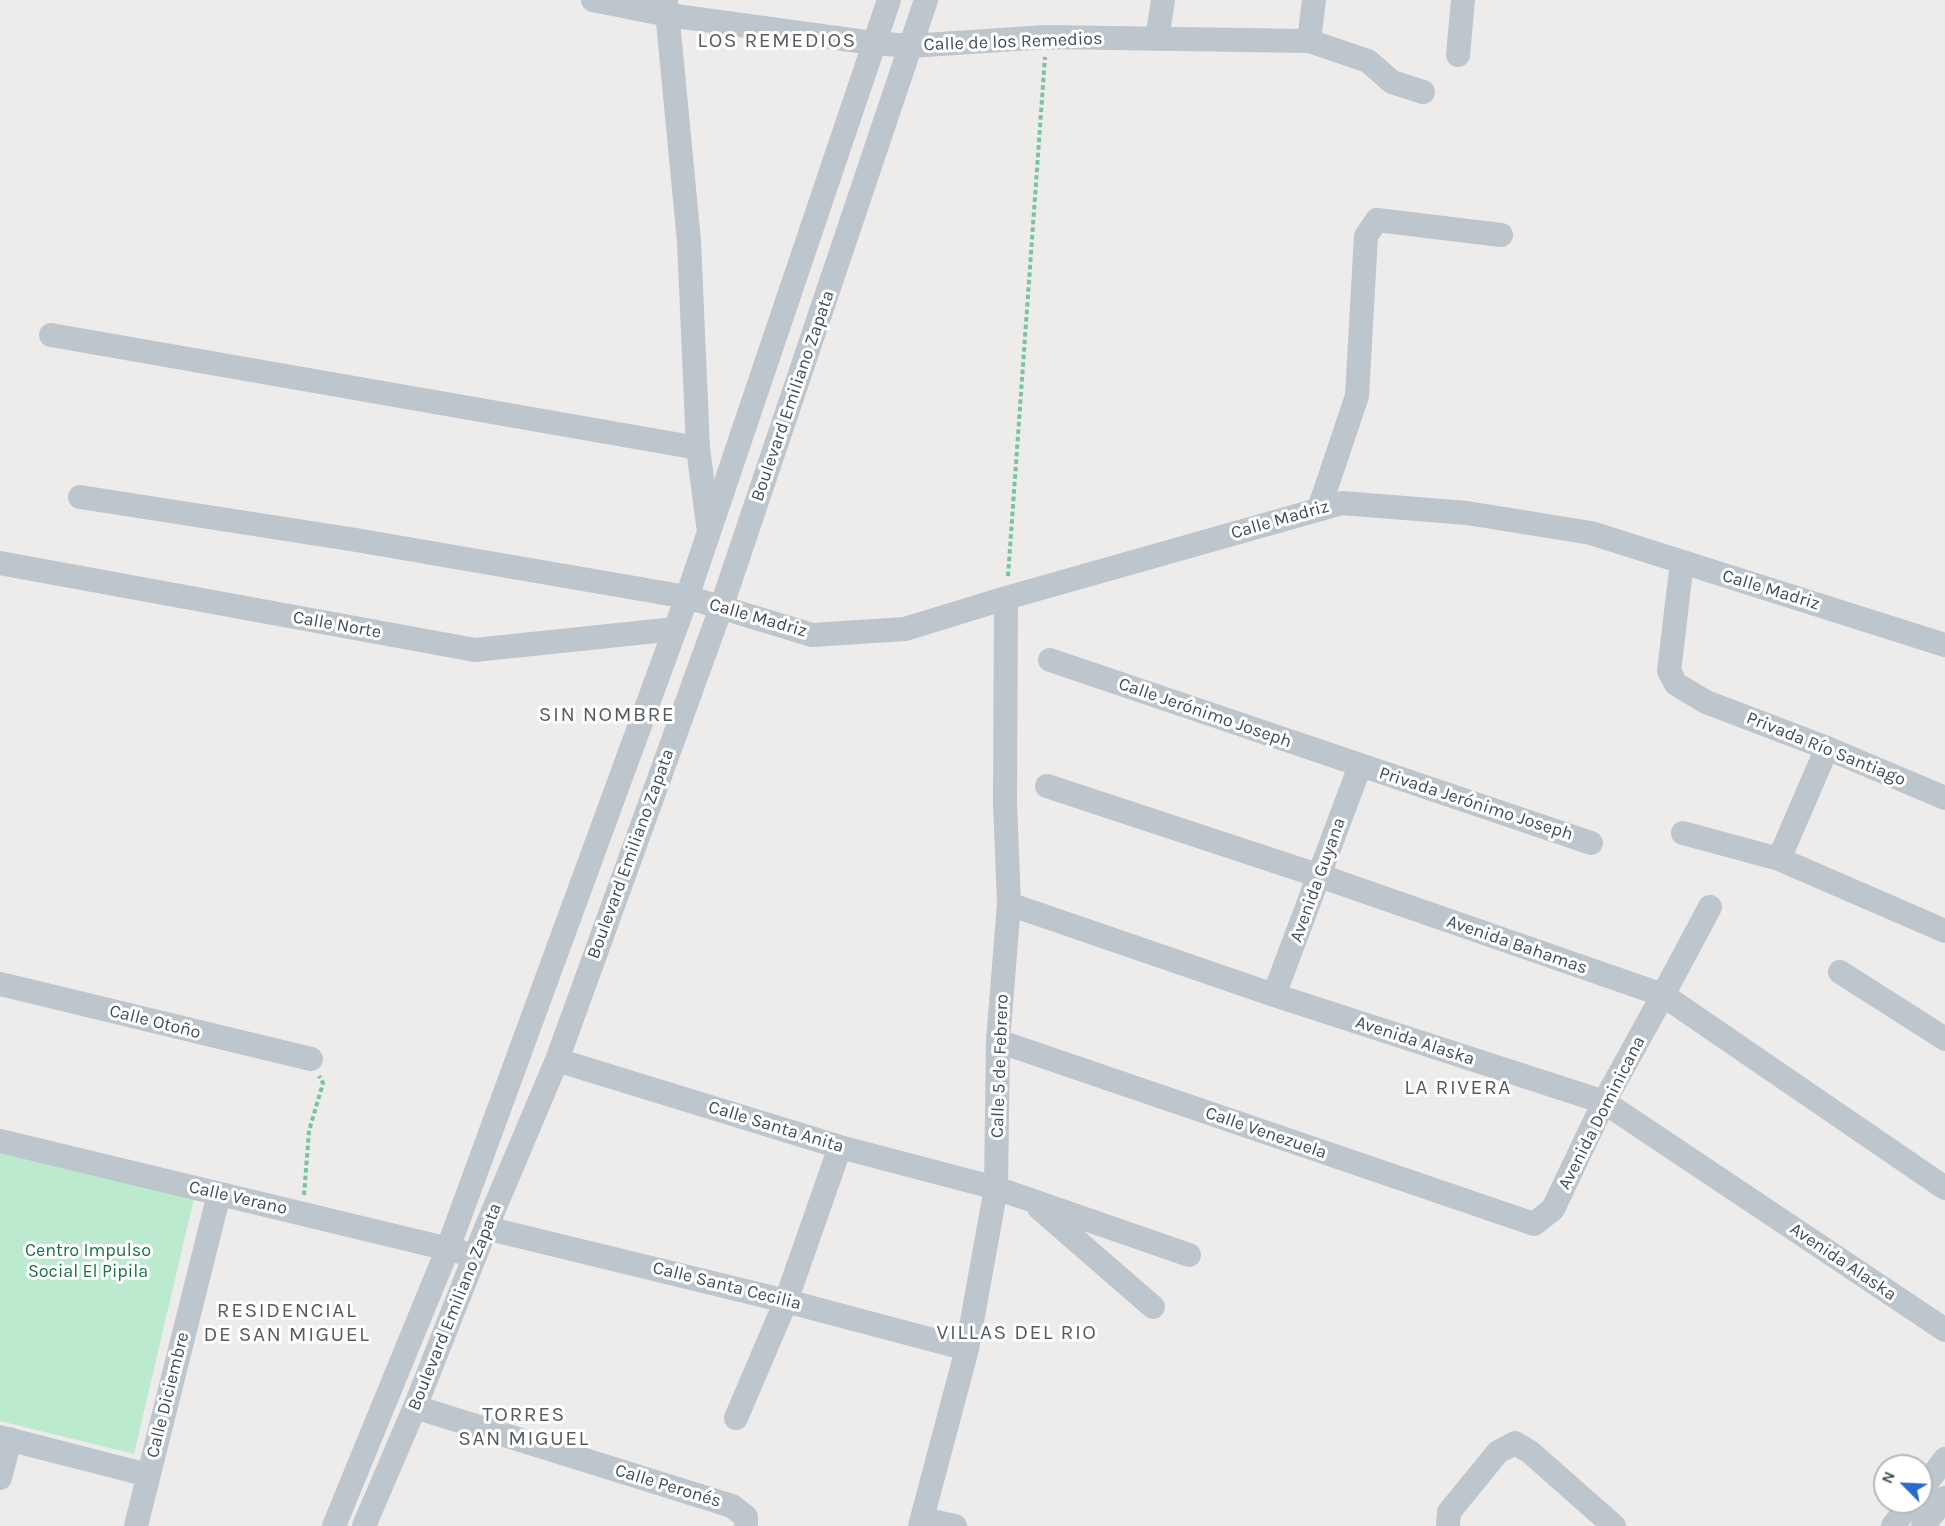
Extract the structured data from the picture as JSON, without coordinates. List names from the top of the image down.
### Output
{
  "streets": {
    "street": [
      "Calle de los Remedios",
      "Boulevard Emiliano Zapata",
      "Calle Madriz",
      "Calle Norte",
      "Calle Jerónimo Joseph",
      "Privada Río Santiago",
      "Privada Jerónimo Joseph",
      "Avenida Guyana",
      "Avenida Bahamas",
      "Calle Otoño",
      "Avenida Alaska",
      "Calle 5 de Febrero",
      "Avenida Dominicana",
      "Calle Santa Anita",
      "Calle Venezuela",
      "Calle Verano",
      "Calle Santa Cecilia",
      "Calle Diciembre",
      "Calle Peronés"
    ]
  },
  "crossings": [
    ["Calle de los Remedios", "Boulevard Emiliano Zapata"],
    ["Boulevard Emiliano Zapata", "Calle Madriz"],
    ["Boulevard Emiliano Zapata", "Calle Norte"],
    ["Boulevard Emiliano Zapata", "Calle Santa Anita"],
    ["Boulevard Emiliano Zapata", "Calle Verano"],
    ["Boulevard Emiliano Zapata", "Calle Santa Cecilia"],
    ["Boulevard Emiliano Zapata", "Calle Peronés"],
    ["Calle Madriz", "Privada Río Santiago"],
    ["Calle Madriz", "Calle 5 de Febrero"],
    ["Calle Jerónimo Joseph", "Privada Jerónimo Joseph"],
    ["Calle Jerónimo Joseph", "Avenida Guyana"],
    ["Privada Jerónimo Joseph", "Avenida Guyana"],
    ["Avenida Guyana", "Avenida Bahamas"],
    ["Avenida Guyana", "Avenida Alaska"],
    ["Avenida Bahamas", "Avenida Dominicana"],
    ["Avenida Alaska", "Calle 5 de Febrero"],
    ["Avenida Alaska", "Avenida Dominicana"],
    ["Calle 5 de Febrero", "Calle Santa Anita"],
    ["Calle 5 de Febrero", "Calle Venezuela"],
    ["Calle 5 de Febrero", "Calle Santa Cecilia"],
    ["Avenida Dominicana", "Calle Venezuela"],
    ["Calle Verano", "Calle Diciembre"]
  ],
  "districts": [
    "LOS REMEDIOS",
    "SIN NOMBRE",
    "LA RIVERA",
    "RESIDENCIAL DE SAN MIGUEL",
    "VILLAS DEL RIO",
    "TORRES SAN MIGUEL"
  ],
  "parks": ["Centro Impulso Social El Pipila"],
  "north": "top left"
}
